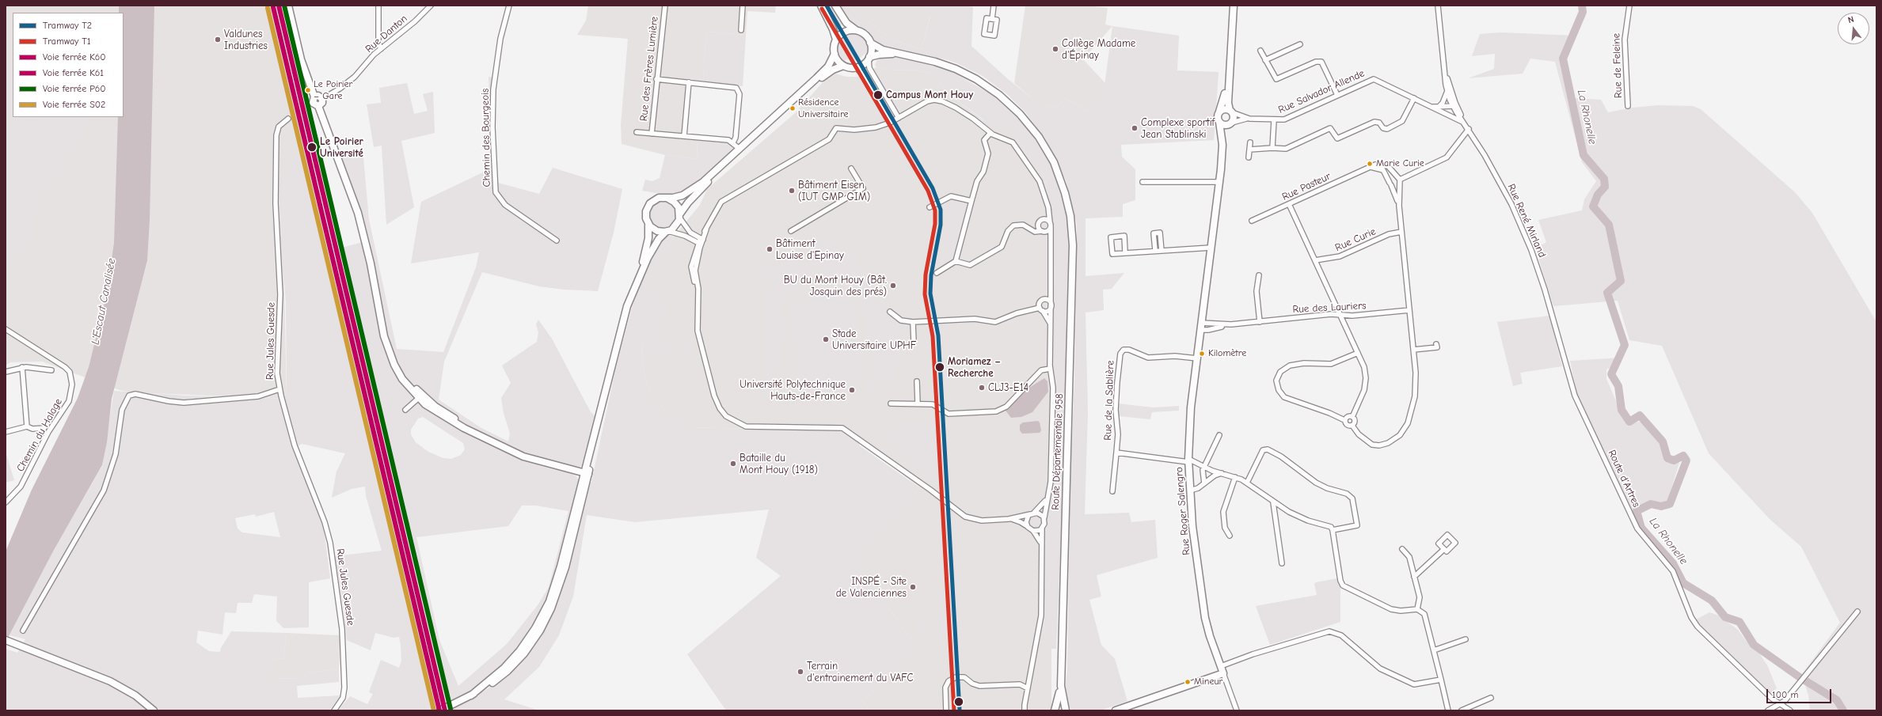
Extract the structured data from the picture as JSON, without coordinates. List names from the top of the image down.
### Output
{
  "streets": {
    "main road": ["Route Départementale 958", "Rue Roger Salengro"],
    "street": [
      "Rue Danton",
      "Rue de Feleine",
      "Rue des Frères Lumière",
      "Rue Salvador Allende",
      "Chemin des Bourgeois",
      "Rue Pasteur",
      "Rue René Mirland",
      "Rue Curie",
      "Rue des Lauriers",
      "Rue Jules Guesde",
      "Rue de la Sablière",
      "Chemin du Halage",
      "Route d'Artres"
    ]
  },
  "crossings": [
    ["Rue Salvador Allende", "Rue René Mirland"],
    ["Rue René Mirland", "Route d'Artres"],
    ["Rue des Lauriers", "Rue Roger Salengro"],
    ["Rue de la Sablière", "Rue Roger Salengro"]
  ],
  "water": ["La Rhonelle", "L'Escaut Canalisée"],
  "places": [
    "Valdunes Industries",
    "Collège Madame d'Épinay",
    "Le Poirier – Gare",
    "Campus Mont Houy",
    "Résidence Universitaire",
    "Complexe sportif Jean Stablinski",
    "Le Poirier Université",
    "Marie Curie",
    "Bâtiment Eisen (IUT GMP GIM)",
    "Bâtiment Louise d'Epinay",
    "BU du Mont Houy (Bât. Josquin des prés)",
    "Stade Universitaire UPHF",
    "Kilomètre",
    "Moriamez – Recherche",
    "CLJ3-E14",
    "Université Polytechnique Hauts-de-France",
    "Bataille du Mont Houy (1918)",
    "INSPÉ - Site de Valenciennes",
    "Terrain d'entrainement du VAFC",
    "Mineur"
  ],
  "lines": [
    "tram line T2",
    "rail line K60",
    "rail line P60",
    "rail line K61",
    "rail line S02",
    "tram line T1"
  ],
  "legend": [
    "Tramway T2",
    "Tramway T1",
    "Voie ferrée K60",
    "Voie ferrée K61",
    "Voie ferrée P60",
    "Voie ferrée S02"
  ],
  "scale_bar": "100 m",
  "north": "top"
}
